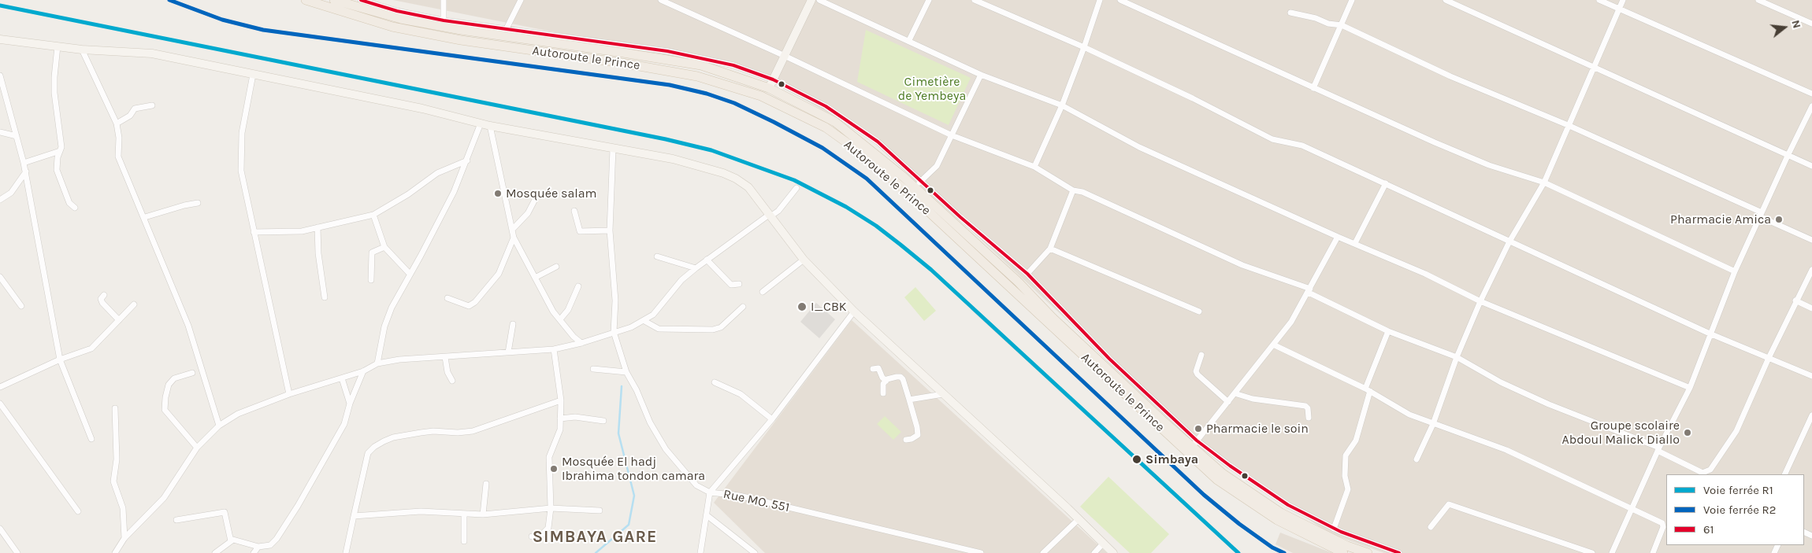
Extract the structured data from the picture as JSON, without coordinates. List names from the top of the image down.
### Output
{
  "streets": {
    "main road": ["Autoroute le Prince"],
    "street": ["Rue MO. 551"]
  },
  "districts": ["SIMBAYA GARE"],
  "parks": ["Cimetière de Yembeya"],
  "places": [
    "Mosquée salam",
    "Pharmacie Amica",
    "I_CBK",
    "Pharmacie le soin",
    "Groupe scolaire Abdoul Malick Diallo",
    "Simbaya",
    "Mosquée El hadj Ibrahima tondon camara"
  ],
  "lines": ["rail line R2", "transit line 61", "rail line R1"],
  "legend": ["Voie ferrée R1", "Voie ferrée R2", "61"],
  "north": "right"
}
